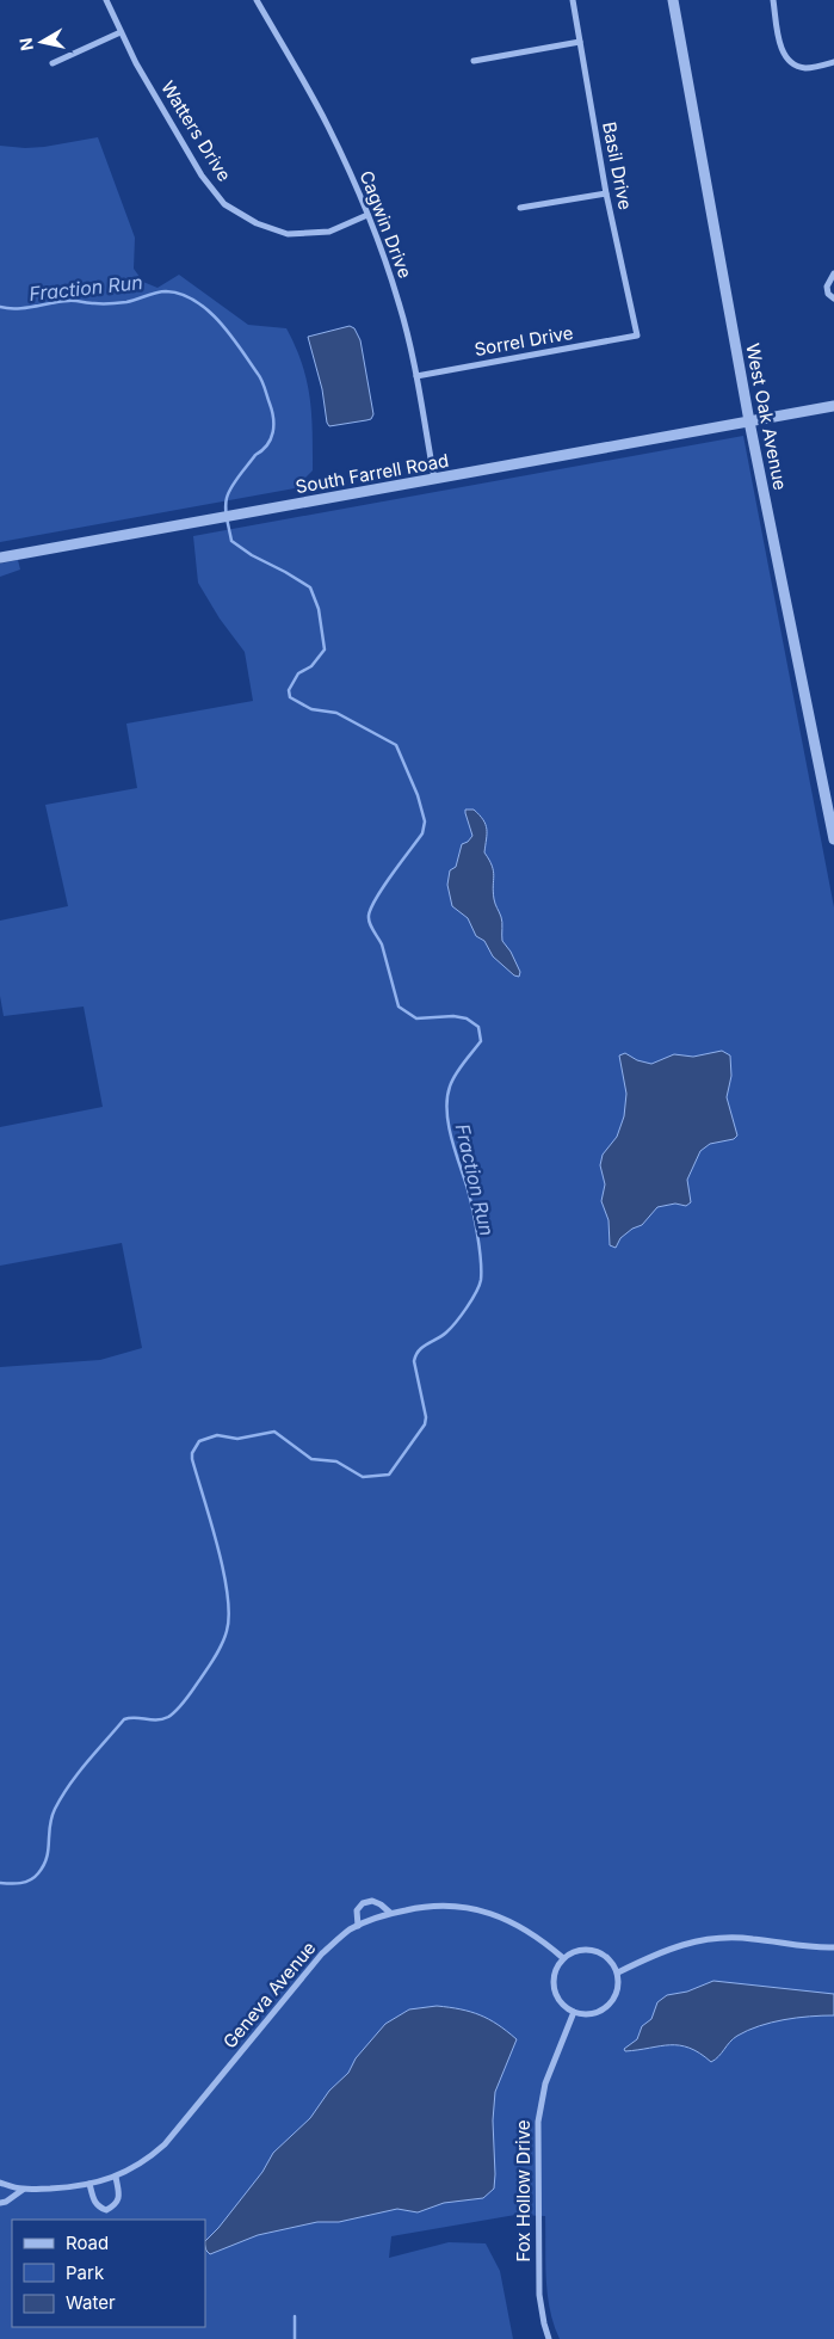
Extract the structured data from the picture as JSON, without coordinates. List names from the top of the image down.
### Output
{
  "streets": {
    "street": [
      "Watters Drive",
      "Basil Drive",
      "Cagwin Drive",
      "Sorrel Drive",
      "West Oak Avenue",
      "South Farrell Road",
      "Geneva Avenue",
      "Fox Hollow Drive"
    ]
  },
  "crossings": [
    ["Watters Drive", "Cagwin Drive"],
    ["Basil Drive", "Sorrel Drive"],
    ["Cagwin Drive", "Sorrel Drive"],
    ["Cagwin Drive", "South Farrell Road"],
    ["West Oak Avenue", "South Farrell Road"],
    ["Geneva Avenue", "Fox Hollow Drive"]
  ],
  "water": ["Fraction Run"],
  "legend": ["Road", "Park", "Water"],
  "north": "left"
}
